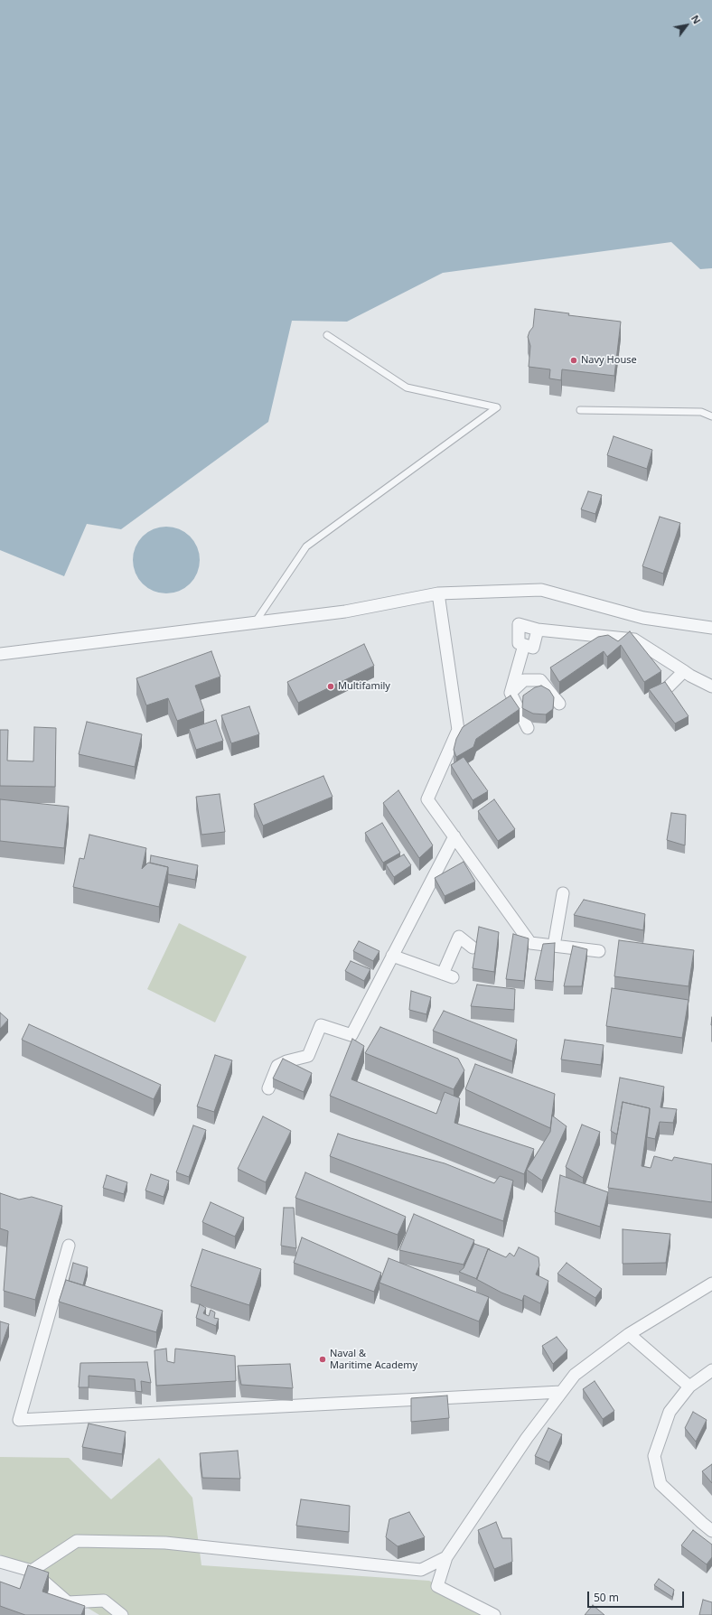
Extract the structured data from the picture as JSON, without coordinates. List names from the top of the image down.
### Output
{
  "places": ["Navy House", "Multifamily", "Naval & Maritime Academy"],
  "scale_bar": "50 m",
  "north": "top right"
}
